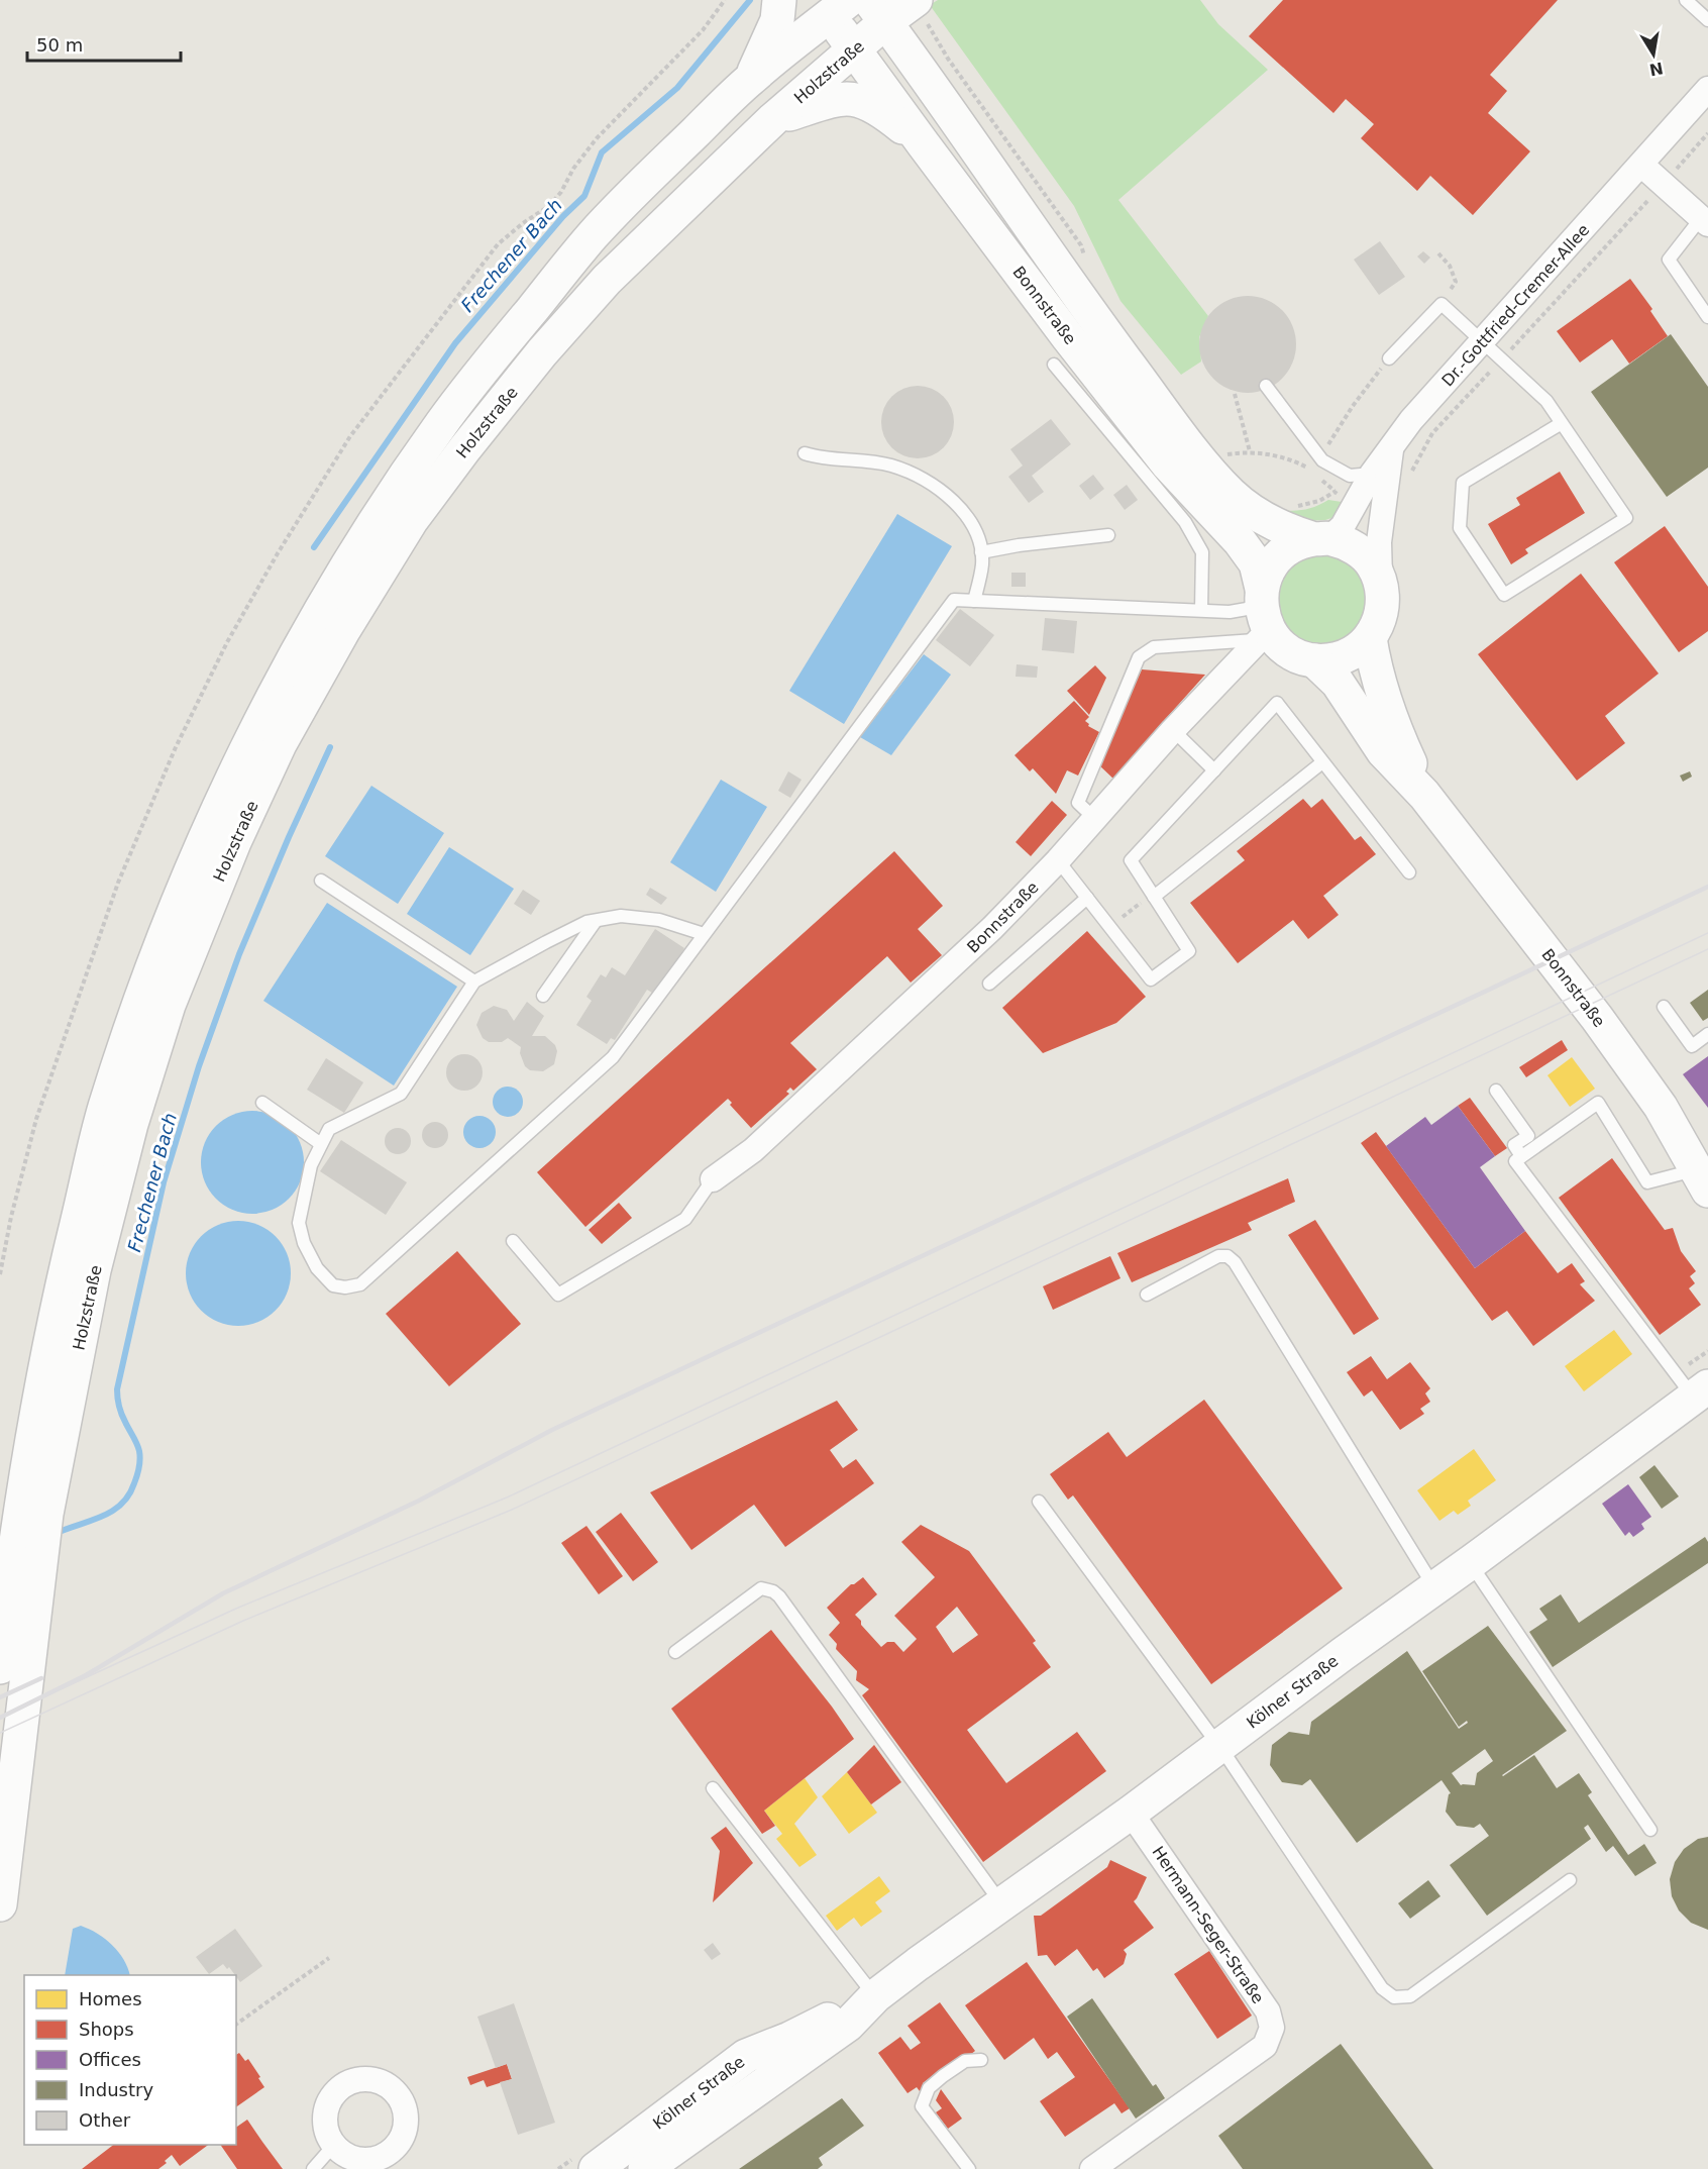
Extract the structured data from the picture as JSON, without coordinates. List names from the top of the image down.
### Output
{
  "streets": {
    "main road": ["Holzstraße", "Bonnstraße", "Kölner Straße"],
    "street": ["Dr.-Gottfried-Cremer-Allee", "Hermann-Seger-Straße"]
  },
  "crossings": [
    ["Holzstraße", "Bonnstraße"],
    ["Bonnstraße", "Dr.-Gottfried-Cremer-Allee"],
    ["Kölner Straße", "Hermann-Seger-Straße"]
  ],
  "water": ["Frechener Bach"],
  "legend": [
    "Homes",
    "Shops",
    "Offices",
    "Industry",
    "Other"
  ],
  "scale_bar": "50 m",
  "north": "bottom"
}
